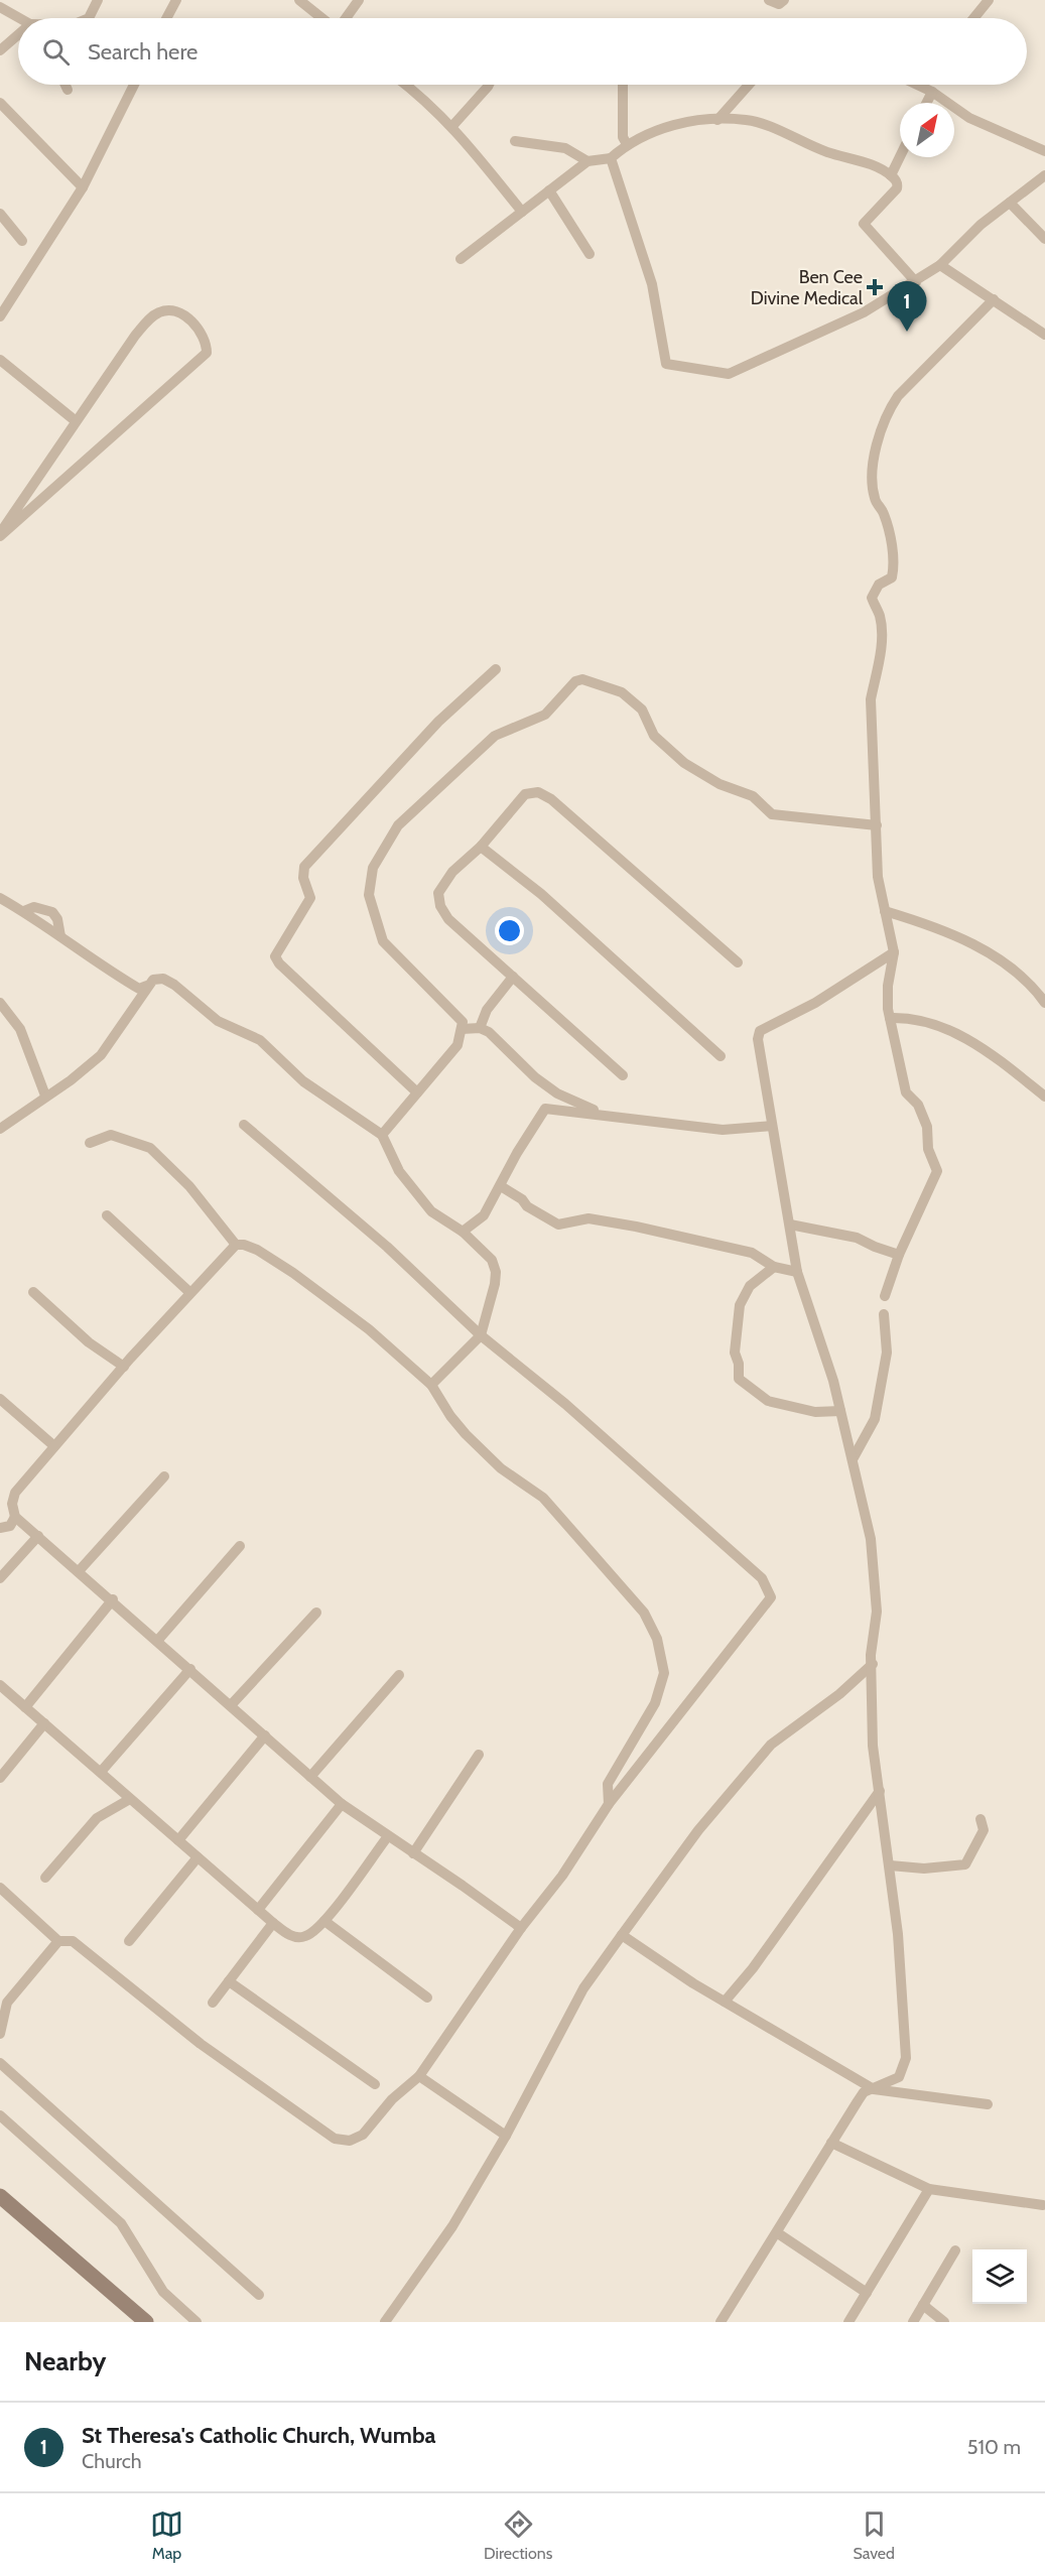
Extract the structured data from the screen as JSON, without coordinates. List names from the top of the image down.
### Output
{
  "places": {
    "health": ["Ben Cee Divine Medical"]
  },
  "north": "top right",
  "page": {
    "search": "Search here",
    "pins": "1",
    "heading": "Nearby",
    "list": [
      {
        "mark": "1",
        "name": "St Theresa's Catholic Church, Wumba",
        "note": "Church",
        "value": "510 m"
      }
    ],
    "nav": ["Map", "Directions", "Saved"]
  }
}
